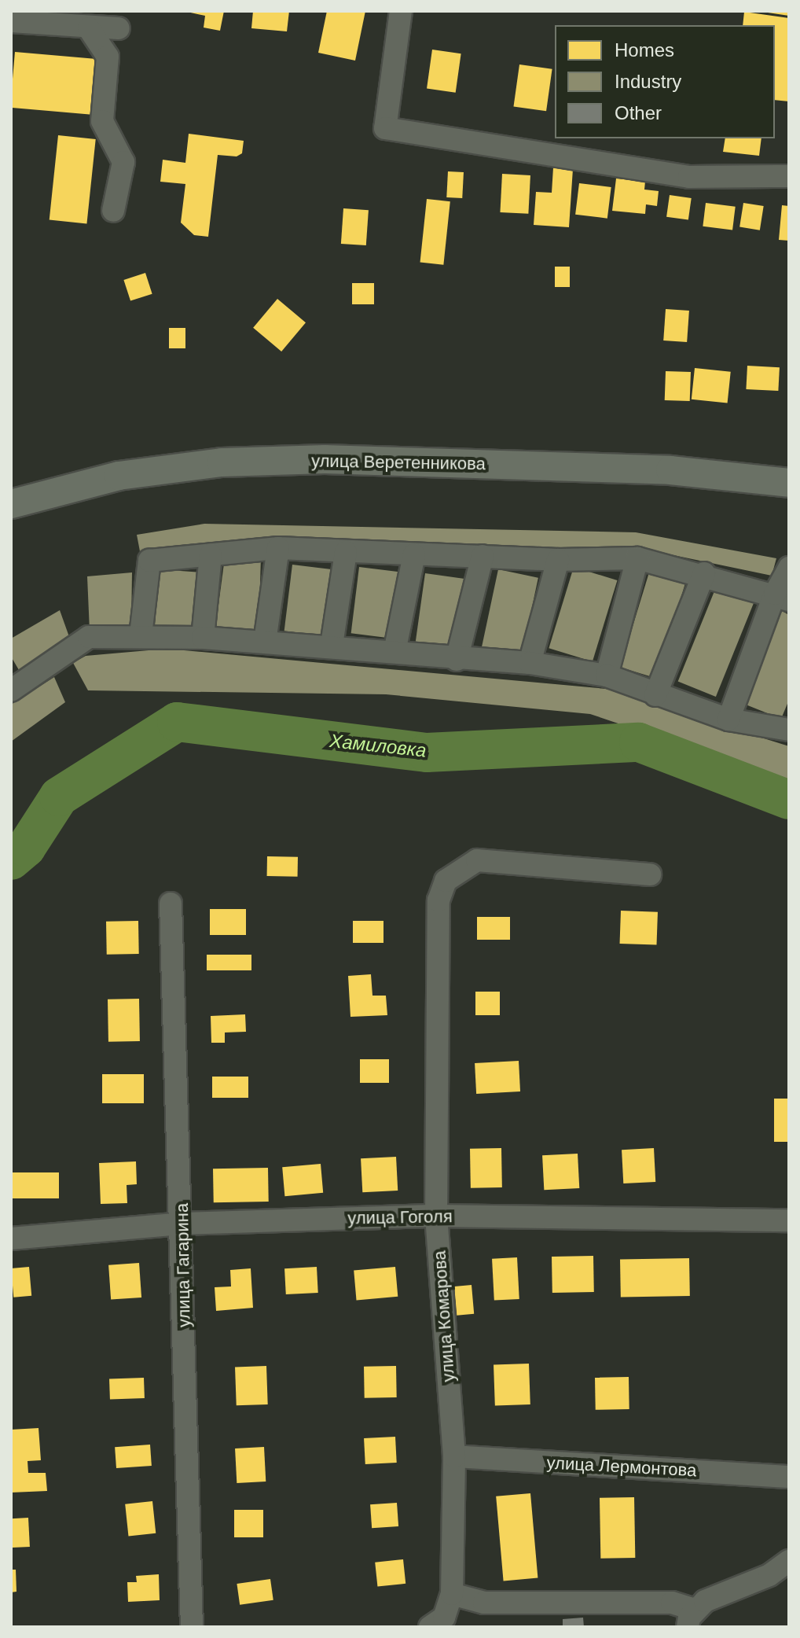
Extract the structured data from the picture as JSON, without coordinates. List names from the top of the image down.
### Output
{
  "streets": {
    "main road": ["улица Веретенникова"],
    "street": [
      "улица Гоголя",
      "улица Гагарина",
      "улица Комарова",
      "улица Лермонтова"
    ]
  },
  "crossings": [
    ["улица Гоголя", "улица Гагарина"],
    ["улица Гоголя", "улица Комарова"],
    ["улица Комарова", "улица Лермонтова"]
  ],
  "water": ["Хамиловка"],
  "legend": ["Homes", "Industry", "Other"]
}
